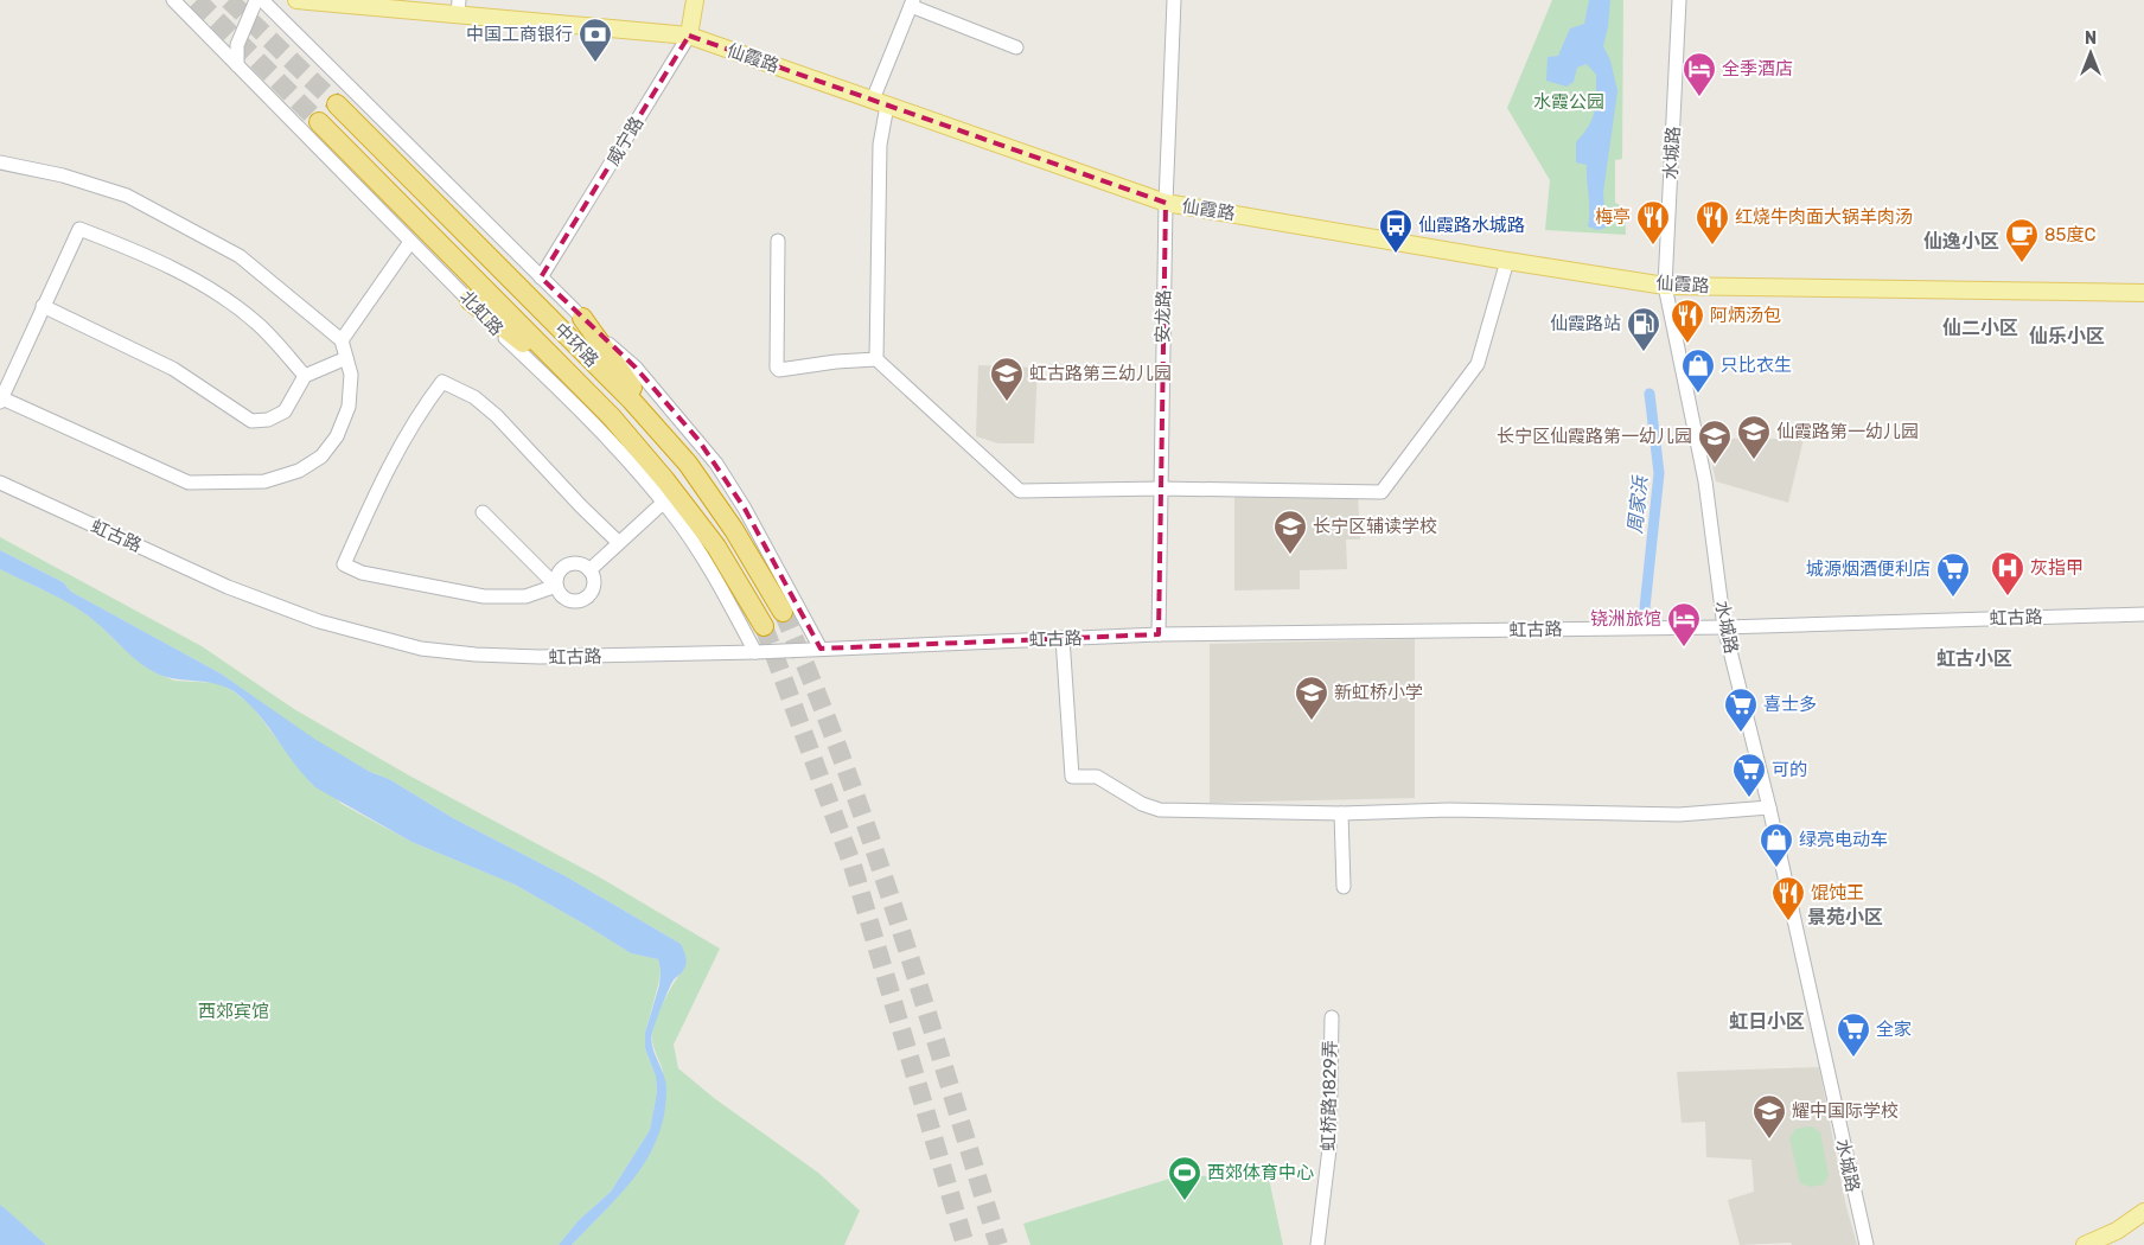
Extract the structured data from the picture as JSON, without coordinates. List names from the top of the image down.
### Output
{
  "streets": {
    "highway": ["中环路"],
    "main road": ["仙霞路", "威宁路"],
    "street": [
      "水城路",
      "北虹路",
      "安龙路",
      "虹古路",
      "虹桥路1829弄"
    ]
  },
  "crossings": [
    ["仙霞路", "威宁路"],
    ["仙霞路", "水城路"],
    ["仙霞路", "安龙路"],
    ["水城路", "虹古路"],
    ["北虹路", "虹古路"],
    ["安龙路", "虹古路"]
  ],
  "districts": [
    "仙逸小区",
    "仙二小区",
    "仙乐小区",
    "虹古小区",
    "景苑小区",
    "虹日小区"
  ],
  "water": ["周家浜"],
  "parks": ["水霞公园", "西郊宾馆"],
  "places": {
    "bank": ["中国工商银行"],
    "hotel": ["全季酒店", "铙洲旅馆"],
    "restaurant": [
      "梅亭",
      "红烧牛肉面大锅羊肉汤",
      "阿炳汤包",
      "馄饨王"
    ],
    "bus stop": ["仙霞路水城路"],
    "cafe": ["85度C"],
    "fuel station": ["仙霞路站"],
    "shop": ["只比衣生", "绿亮电动车"],
    "school or university": [
      "虹古路第三幼儿园",
      "仙霞路第一幼儿园",
      "长宁区仙霞路第一幼儿园",
      "长宁区辅读学校",
      "新虹桥小学",
      "耀中国际学校"
    ],
    "hospital": ["灰指甲"],
    "supermarket": [
      "城源烟酒便利店",
      "喜士多",
      "可的",
      "全家"
    ],
    "sports": ["西郊体育中心"]
  },
  "north": "top"
}
